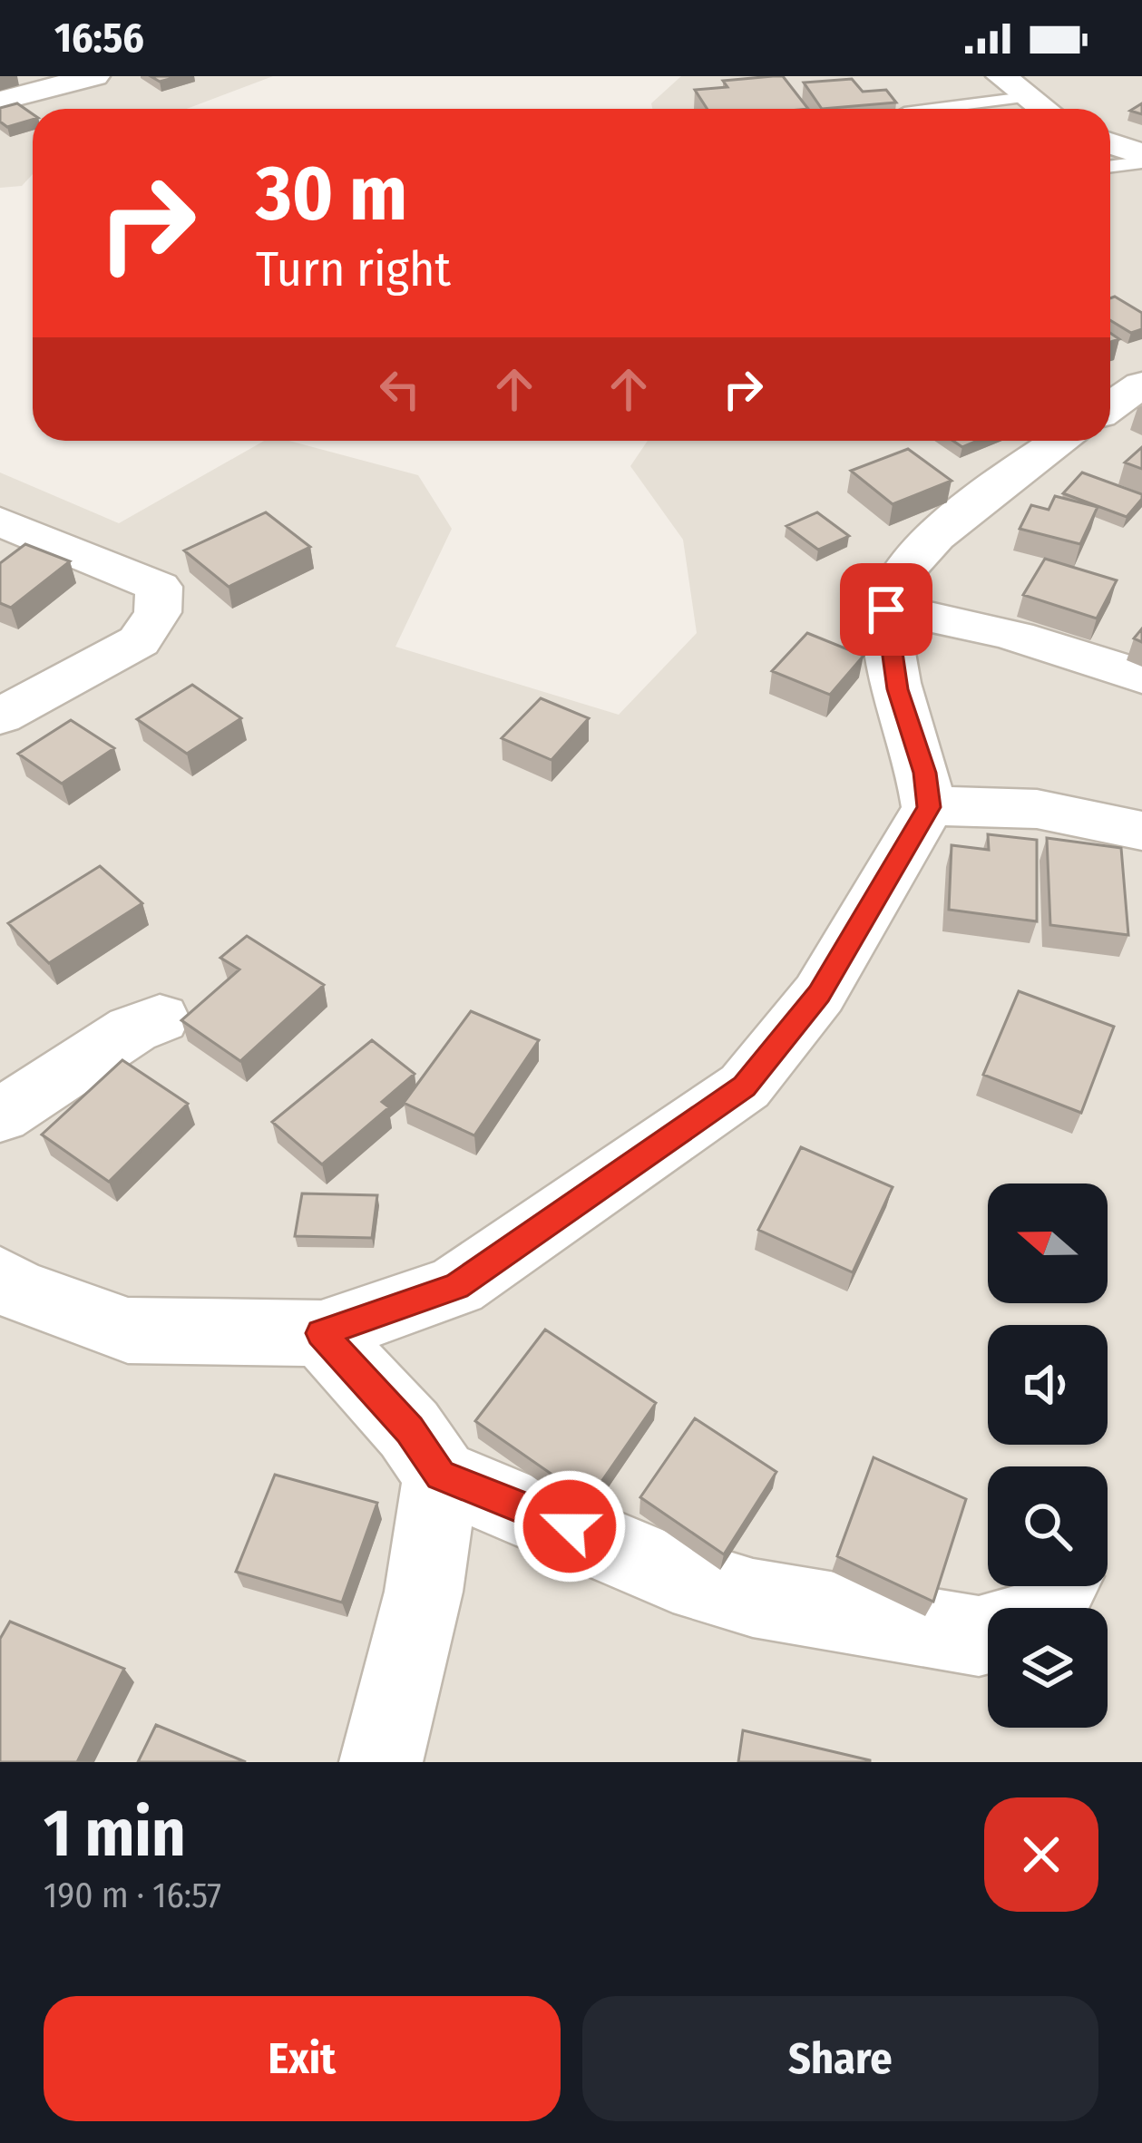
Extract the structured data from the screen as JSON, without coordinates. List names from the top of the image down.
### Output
{
  "north": "left",
  "page": {
    "status": "16:56",
    "turn": ["30 m", "Turn right"],
    "heading": ["1 min", "190 m · 16:57"],
    "buttons": ["Exit", "Share"]
  }
}
